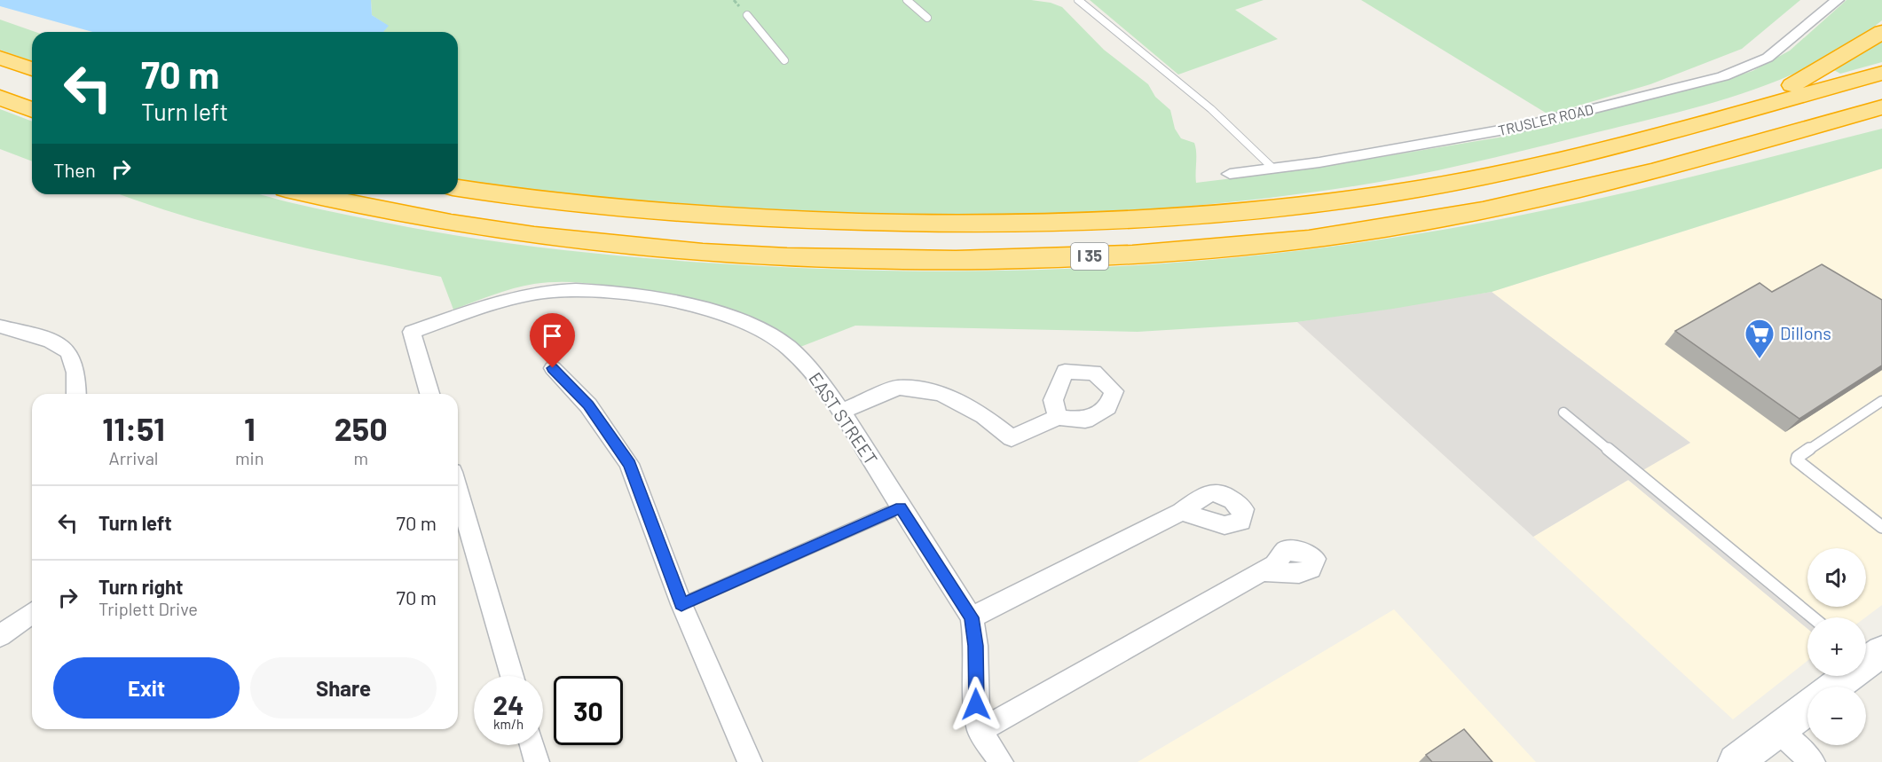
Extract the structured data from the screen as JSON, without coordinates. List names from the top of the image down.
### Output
{
  "streets": {
    "highway": ["I 35"],
    "street": ["TRUSLER ROAD", "EAST STREET"]
  },
  "places": {
    "supermarket": ["Dillons"]
  },
  "page": {
    "turn": ["70 m", "Turn left"],
    "then": "Then",
    "eta": [
      "11:51",
      "Arrival",
      "1",
      "min",
      "250",
      "m"
    ],
    "list": [
      {
        "name": "Turn left",
        "value": "70 m"
      },
      {
        "name": "Turn right",
        "note": "Triplett Drive",
        "value": "70 m"
      }
    ],
    "map_buttons": ["+", "−"],
    "buttons": ["Exit", "Share"],
    "speed": "24 km/h",
    "limit": "30"
  }
}
